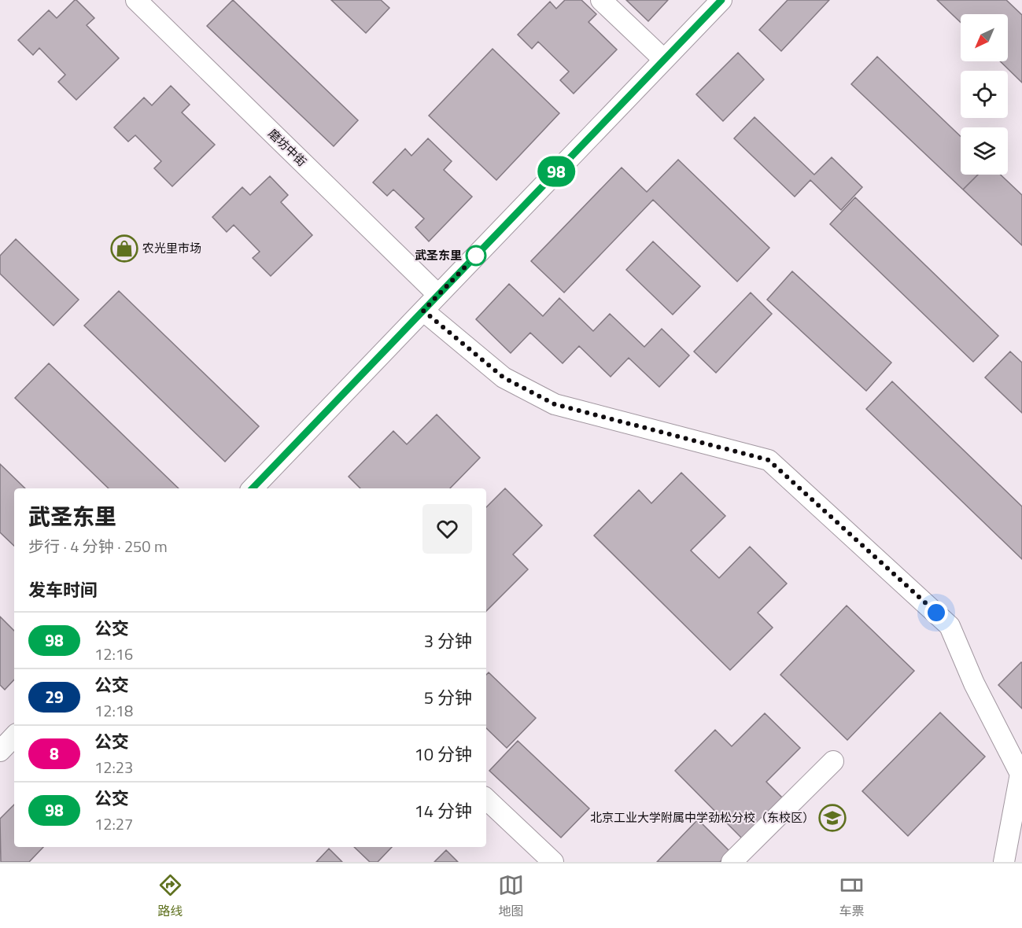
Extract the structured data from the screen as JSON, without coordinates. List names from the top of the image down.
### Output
{
  "streets": {
    "street": ["磨坊中街"]
  },
  "places": {
    "shop": ["农光里市场"],
    "other": ["武圣东里"],
    "school or university": ["北京工业大学附属中学劲松分校（东校区）"]
  },
  "lines": ["bus line 98"],
  "north": "bottom left",
  "page": {
    "on_map": "98",
    "heading": [
      ["武圣东里", "步行 · 4 分钟 · 250 m"],
      "发车时间"
    ],
    "list": [
      {
        "mark": "98",
        "name": "公交",
        "note": "12:16",
        "value": "3 分钟"
      },
      {
        "mark": "29",
        "name": "公交",
        "note": "12:18",
        "value": "5 分钟"
      },
      {
        "mark": "8",
        "name": "公交",
        "note": "12:23",
        "value": "10 分钟"
      },
      {
        "mark": "98",
        "name": "公交",
        "note": "12:27",
        "value": "14 分钟"
      }
    ],
    "tabs": ["路线", "地图", "车票"]
  }
}
